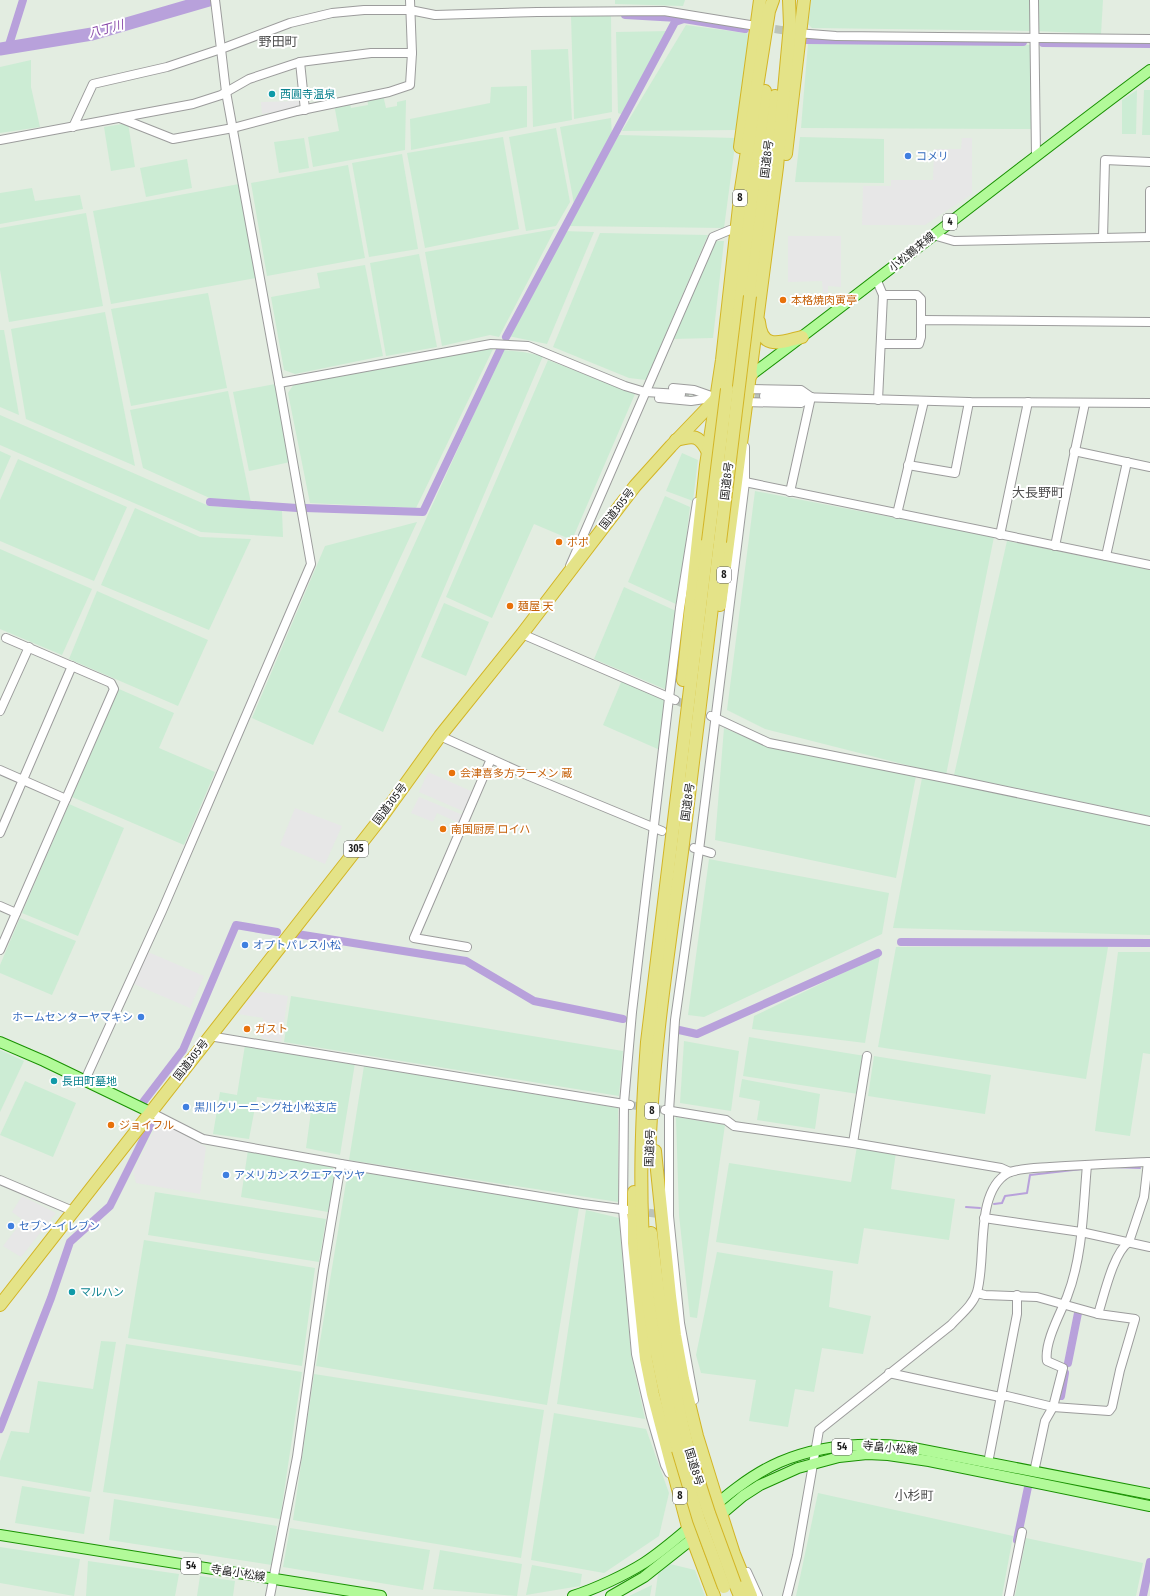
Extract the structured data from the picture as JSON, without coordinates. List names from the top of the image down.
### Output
{
  "streets": {
    "highway": [
      "国道8号",
      "8",
      "国道305号",
      "305"
    ],
    "main road": [
      "4",
      "小松鶴来線",
      "54",
      "寺畠小松線"
    ]
  },
  "crossings": [
    ["国道8号", "8"],
    ["8", "小松鶴来線"],
    ["8", "国道305号"],
    ["8", "寺畠小松線"],
    ["小松鶴来線", "国道305号"]
  ],
  "districts": ["野田町", "大長野町", "小杉町"],
  "water": ["八丁川"],
  "places": [
    "西圓寺温泉",
    "コメリ",
    "本格焼肉寅亭",
    "ポポ",
    "麺屋 天",
    "会津喜多方ラーメン 蔵",
    "南国厨房 ロイハ",
    "オプトパレス小松",
    "ホームセンターヤマキシ",
    "ガスト",
    "長田町墓地",
    "黒川クリーニング社小松支店",
    "ジョイフル",
    "アメリカンスクエアマツヤ",
    "セブン-イレブン",
    "マルハン"
  ]
}
